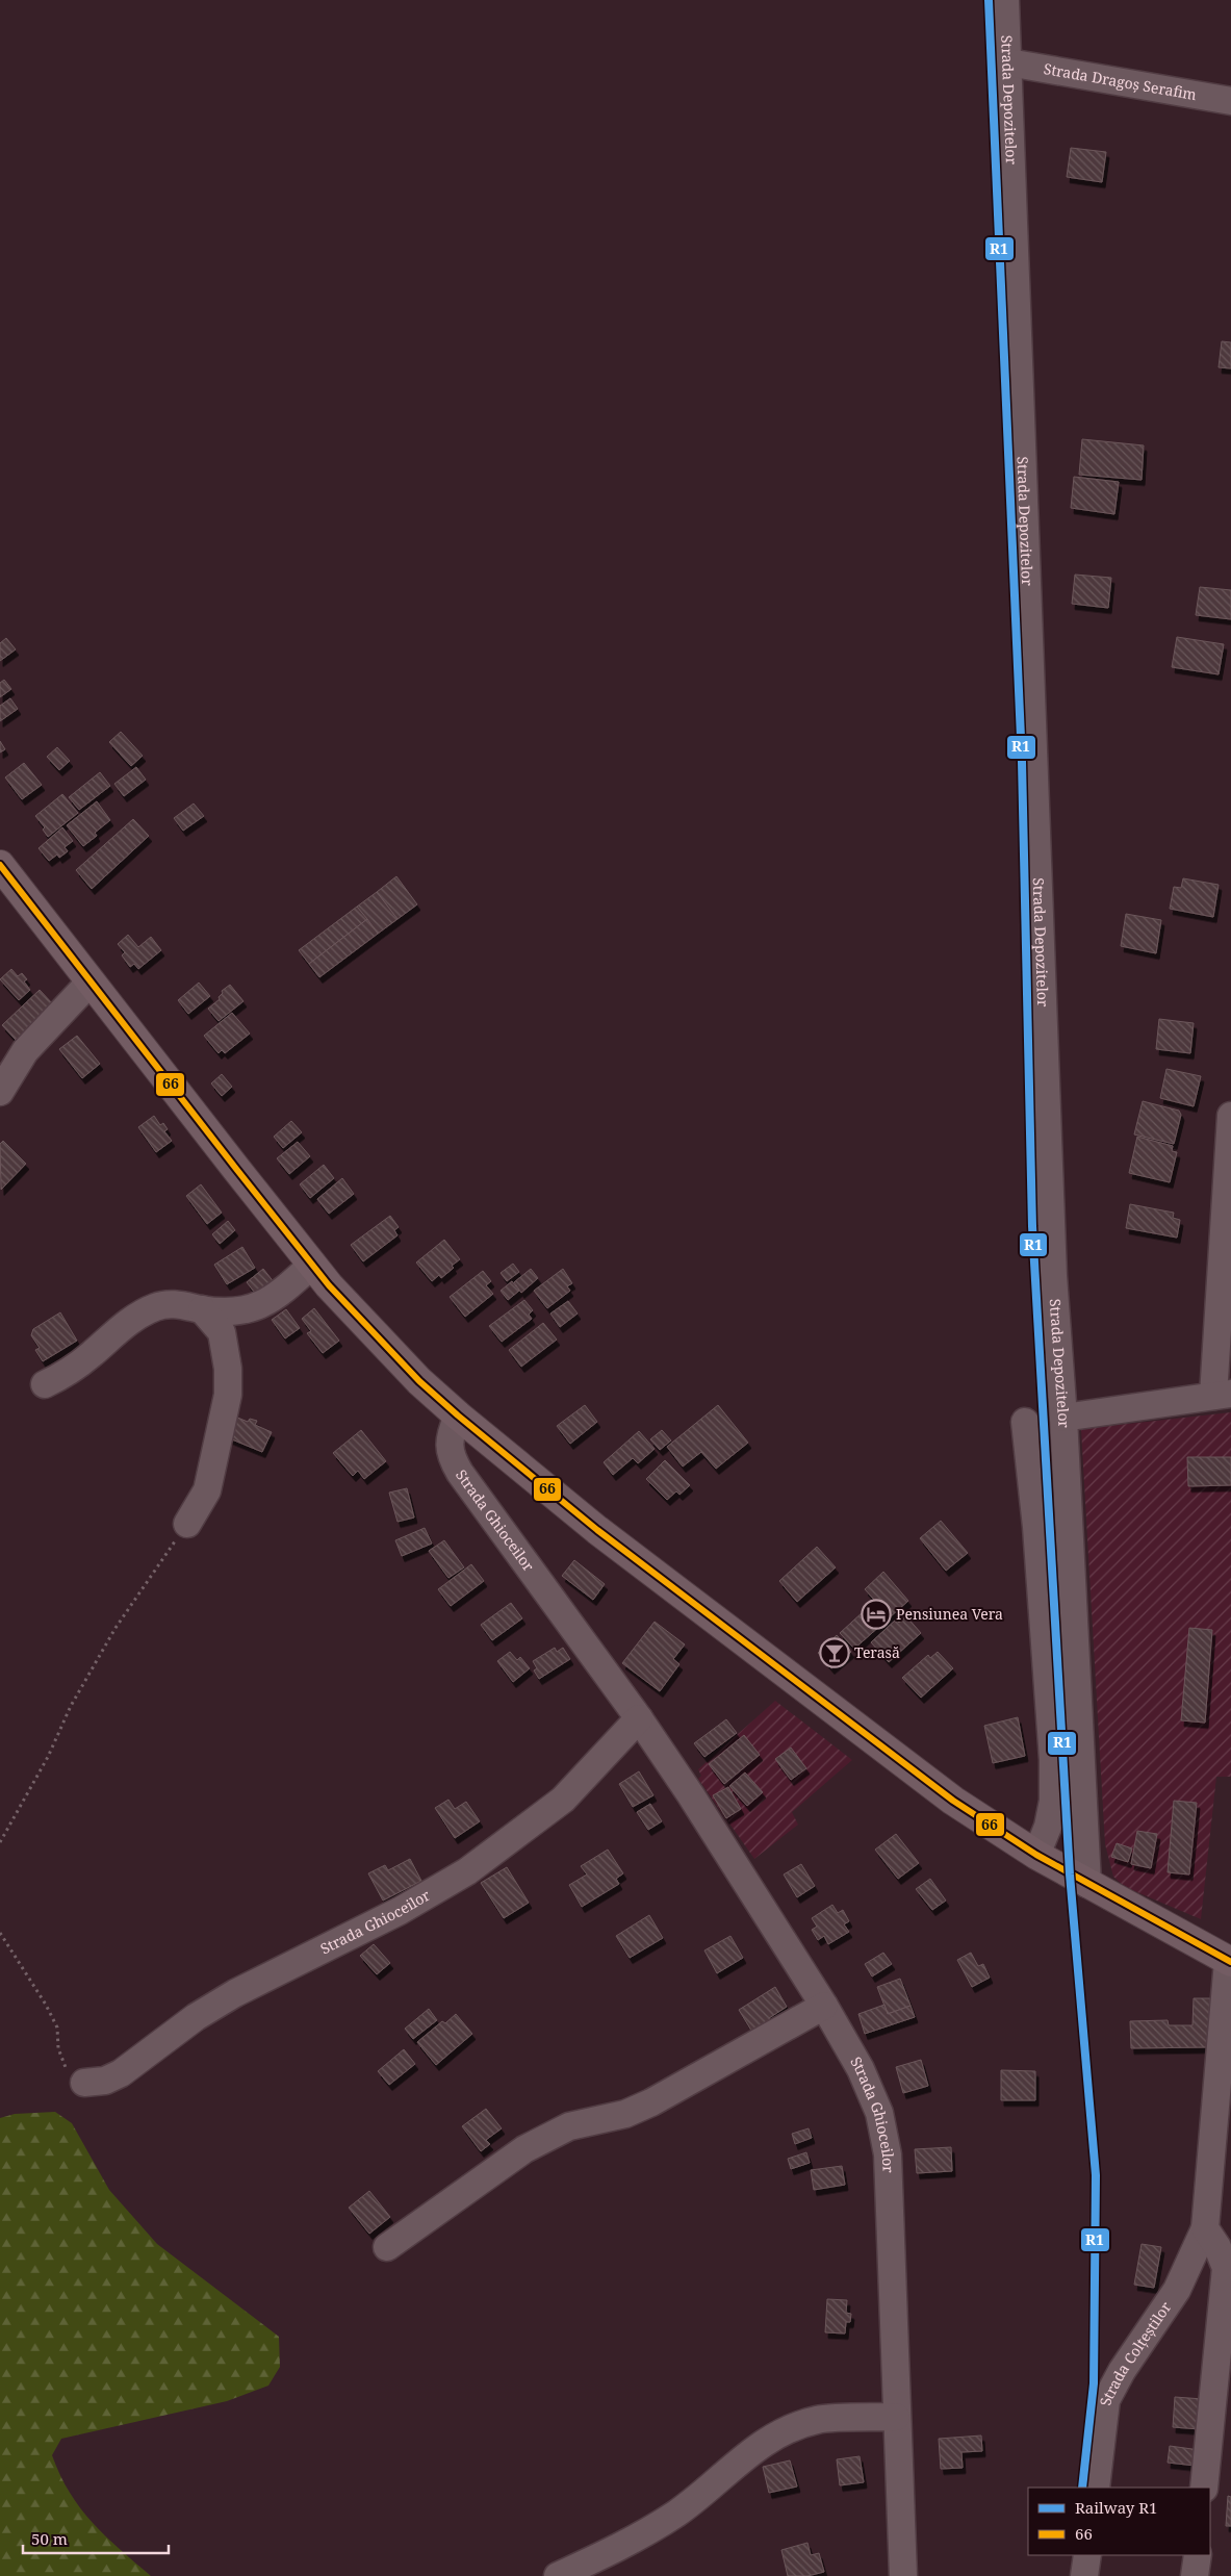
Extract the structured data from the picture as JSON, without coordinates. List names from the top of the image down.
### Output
{
  "streets": {
    "street": [
      "Strada Dragoș Serafim",
      "Strada Depozitelor",
      "Strada Ghioceilor",
      "Strada Colțeștilor"
    ]
  },
  "crossings": [
    ["Strada Dragoș Serafim", "Strada Depozitelor"]
  ],
  "places": {
    "hotel": ["Pensiunea Vera"],
    "bar": ["Terasă"]
  },
  "lines": ["rail line R1", "transit line 66"],
  "legend": ["Railway R1", "66"],
  "scale_bar": "50 m"
}
